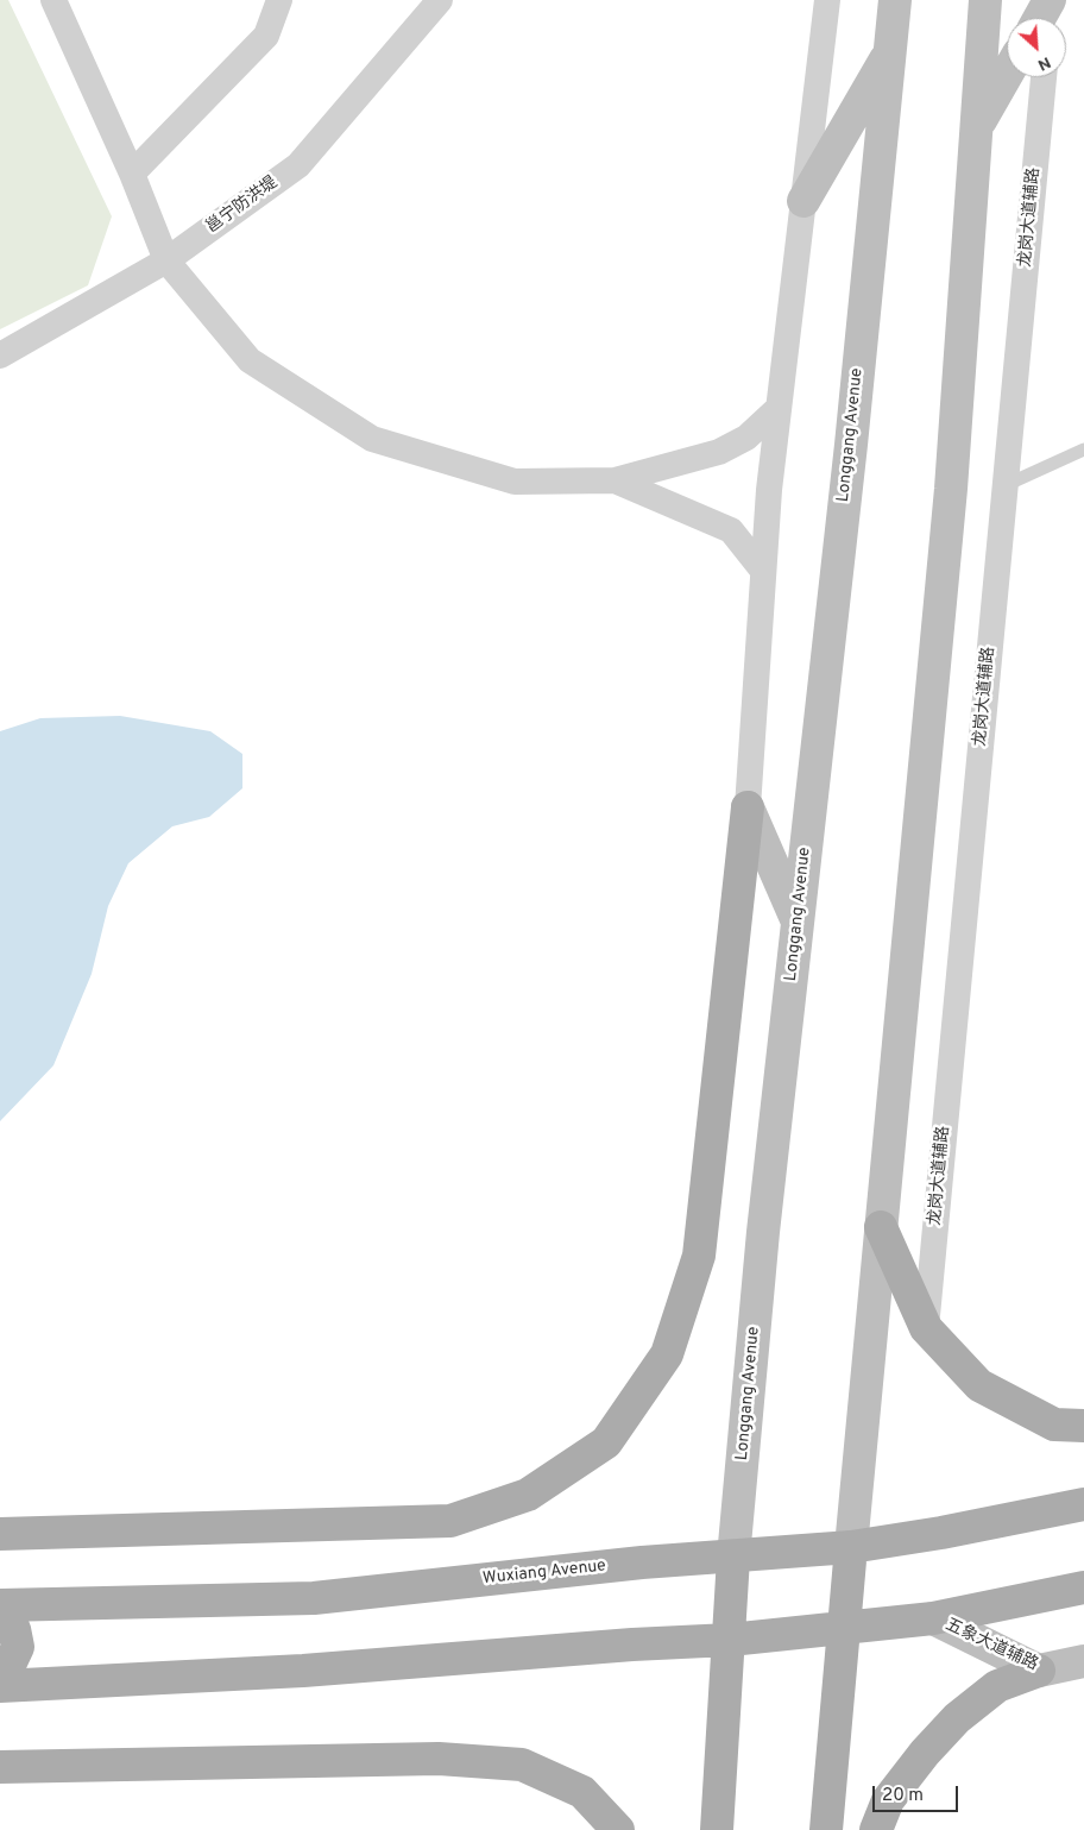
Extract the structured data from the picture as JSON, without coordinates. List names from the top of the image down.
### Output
{
  "streets": {
    "main road": ["Longgang Avenue", "Wuxiang Avenue", "五象大道辅路"],
    "street": ["邕宁防洪堤", "龙岗大道辅路"]
  },
  "crossings": [
    ["Longgang Avenue", "Wuxiang Avenue"]
  ],
  "scale_bar": "20 m",
  "north": "bottom right"
}
